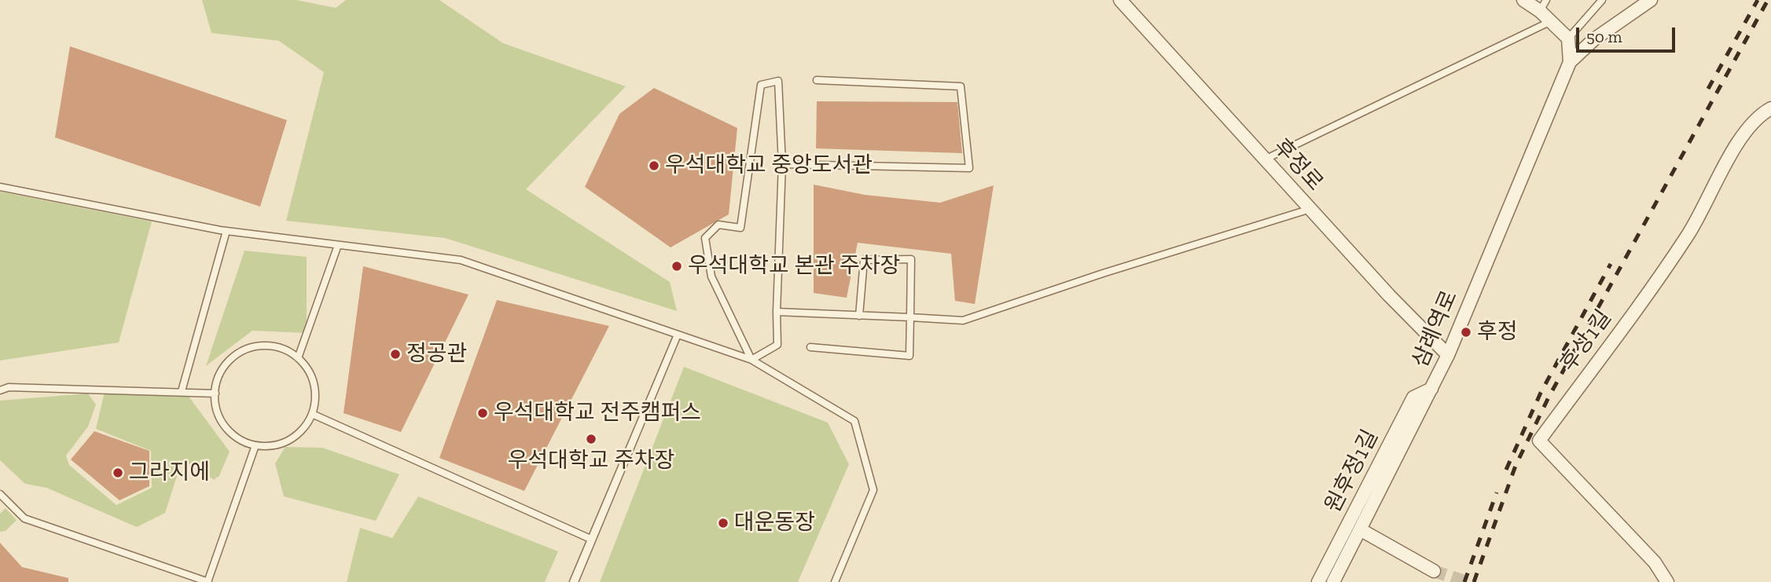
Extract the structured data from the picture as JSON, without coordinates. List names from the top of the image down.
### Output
{
  "streets": {
    "street": [
      "후정로",
      "삼례역로",
      "후상1길",
      "원후정1길"
    ]
  },
  "crossings": [
    ["후정로", "삼례역로"],
    ["삼례역로", "원후정1길"]
  ],
  "places": [
    "우석대학교 중앙도서관",
    "우석대학교 본관 주차장",
    "후정",
    "정공관",
    "우석대학교 전주캠퍼스",
    "우석대학교 주차장",
    "그라지에",
    "대운동장"
  ],
  "scale_bar": "50 m"
}
